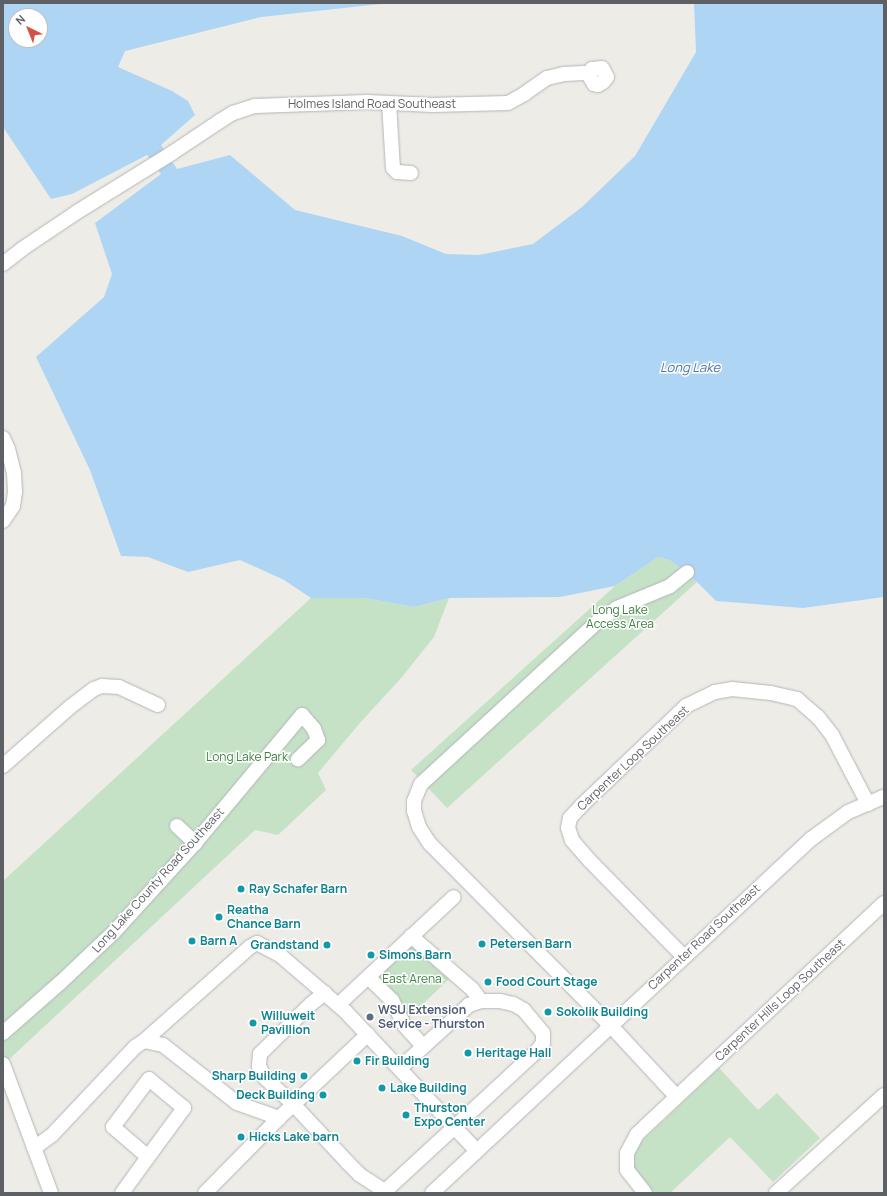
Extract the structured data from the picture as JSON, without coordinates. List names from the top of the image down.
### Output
{
  "streets": {
    "street": [
      "Holmes Island Road Southeast",
      "Carpenter Loop Southeast",
      "Long Lake County Road Southeast",
      "Carpenter Road Southeast",
      "Carpenter Hills Loop Southeast"
    ]
  },
  "crossings": [
    ["Carpenter Loop Southeast", "Carpenter Road Southeast"]
  ],
  "water": ["Long Lake"],
  "parks": ["Long Lake Access Area", "Long Lake Park", "East Arena"],
  "places": [
    "Ray Schafer Barn",
    "Reatha Chance Barn",
    "Barn A",
    "Petersen Barn",
    "Grandstand",
    "Simons Barn",
    "Food Court Stage",
    "Sokolik Building",
    "WSU Extension Service - Thurston",
    "Willuweit Pavillion",
    "Heritage Hall",
    "Fir Building",
    "Sharp Building",
    "Lake Building",
    "Deck Building",
    "Thurston Expo Center",
    "Hicks Lake barn"
  ],
  "north": "top left"
}
